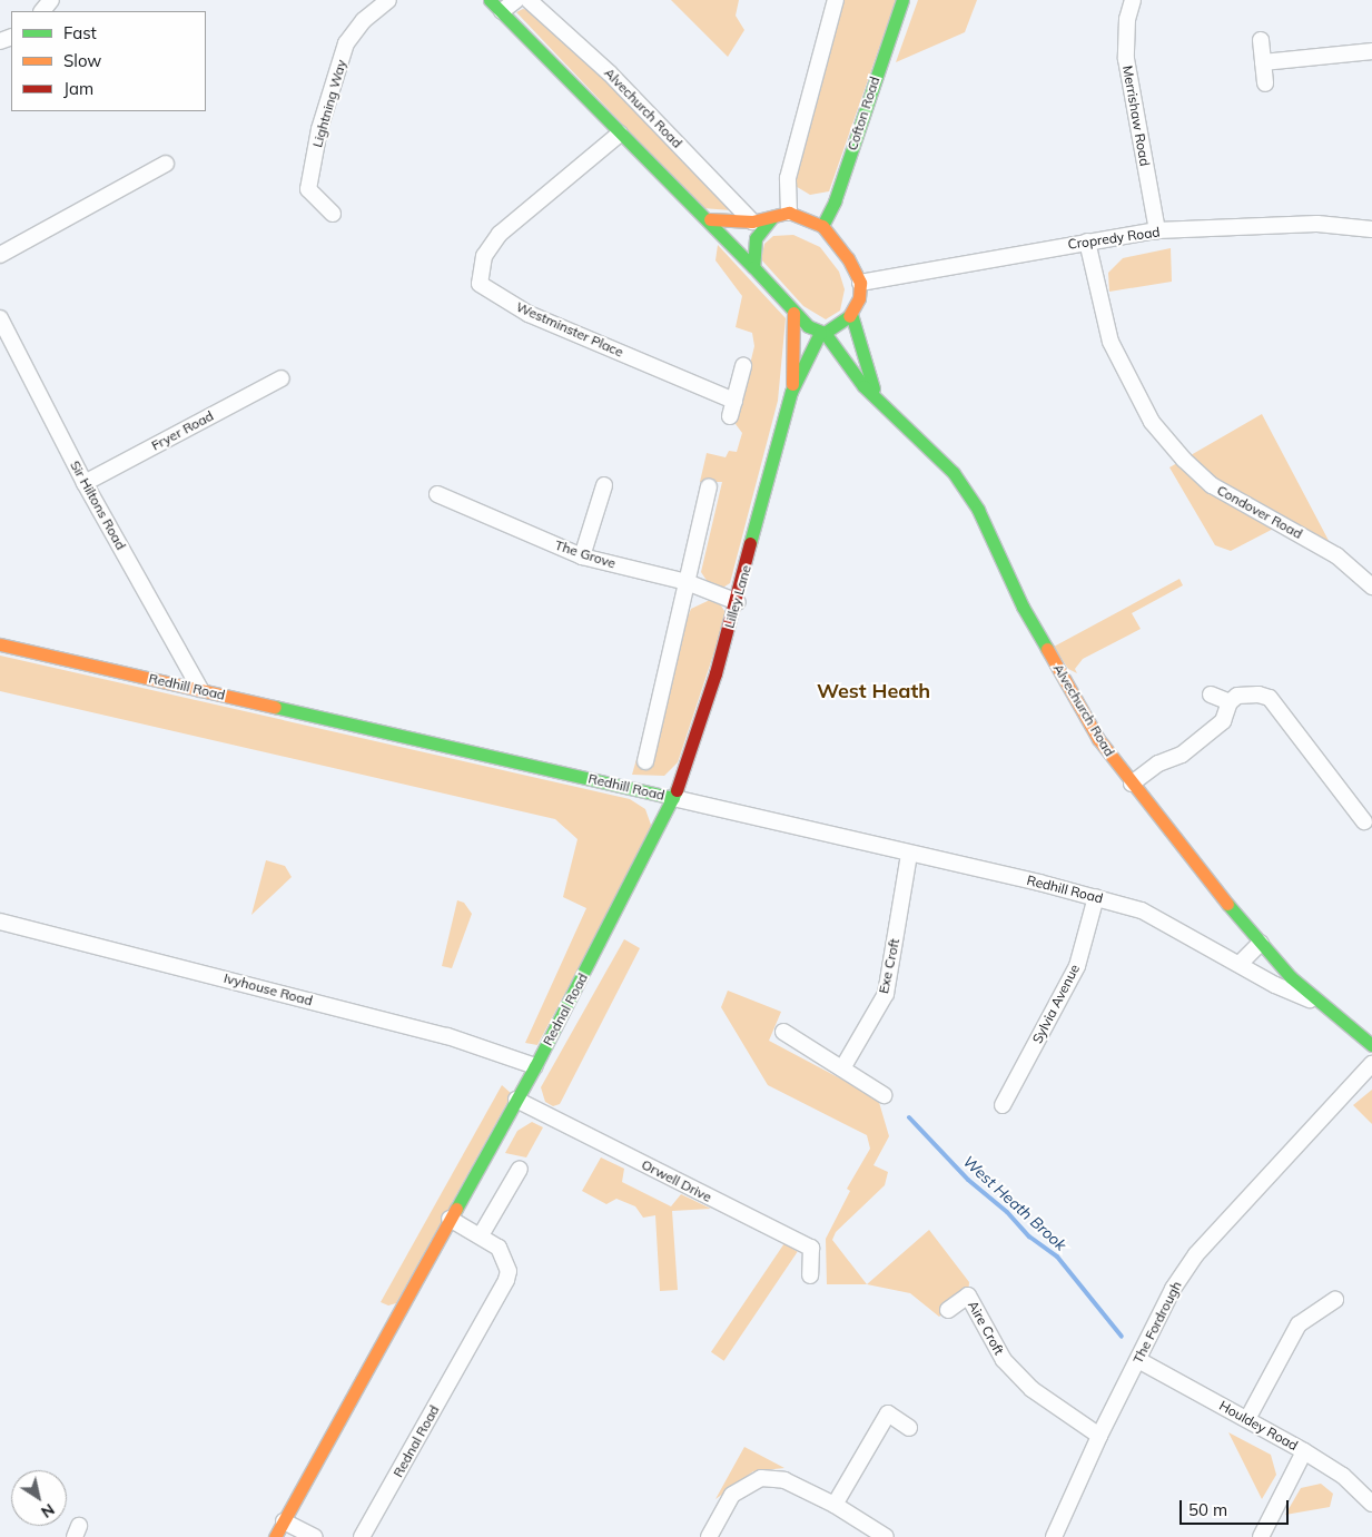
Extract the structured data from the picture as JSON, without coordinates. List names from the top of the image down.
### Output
{
  "streets": {
    "street": [
      "Lightning Way",
      "Alvechurch Road",
      "Cofton Road",
      "Merrishaw Road",
      "Cropredy Road",
      "Westminster Place",
      "Fryer Road",
      "Sir Hiltons Road",
      "Condover Road",
      "The Grove",
      "Lilley Lane",
      "Redhill Road",
      "Exe Croft",
      "Ivyhouse Road",
      "Sylvia Avenue",
      "Rednal Road",
      "Orwell Drive",
      "The Fordrough",
      "Aire Croft",
      "Houldey Road"
    ]
  },
  "crossings": [
    ["Alvechurch Road", "Cofton Road"],
    ["Alvechurch Road", "Cropredy Road"],
    ["Alvechurch Road", "Lilley Lane"],
    ["Alvechurch Road", "Redhill Road"],
    ["Cofton Road", "Cropredy Road"],
    ["Cofton Road", "Lilley Lane"],
    ["Merrishaw Road", "Cropredy Road"],
    ["Cropredy Road", "Condover Road"],
    ["Cropredy Road", "Lilley Lane"],
    ["Fryer Road", "Sir Hiltons Road"],
    ["Sir Hiltons Road", "Redhill Road"],
    ["The Grove", "Lilley Lane"],
    ["Lilley Lane", "Redhill Road"],
    ["Lilley Lane", "Rednal Road"],
    ["Redhill Road", "Exe Croft"],
    ["Redhill Road", "Sylvia Avenue"],
    ["Redhill Road", "Rednal Road"],
    ["Ivyhouse Road", "Rednal Road"],
    ["Rednal Road", "Orwell Drive"],
    ["The Fordrough", "Aire Croft"],
    ["The Fordrough", "Houldey Road"]
  ],
  "districts": ["West Heath"],
  "water": ["West Heath Brook"],
  "legend": ["Fast", "Slow", "Jam"],
  "scale_bar": "50 m",
  "north": "bottom right"
}
